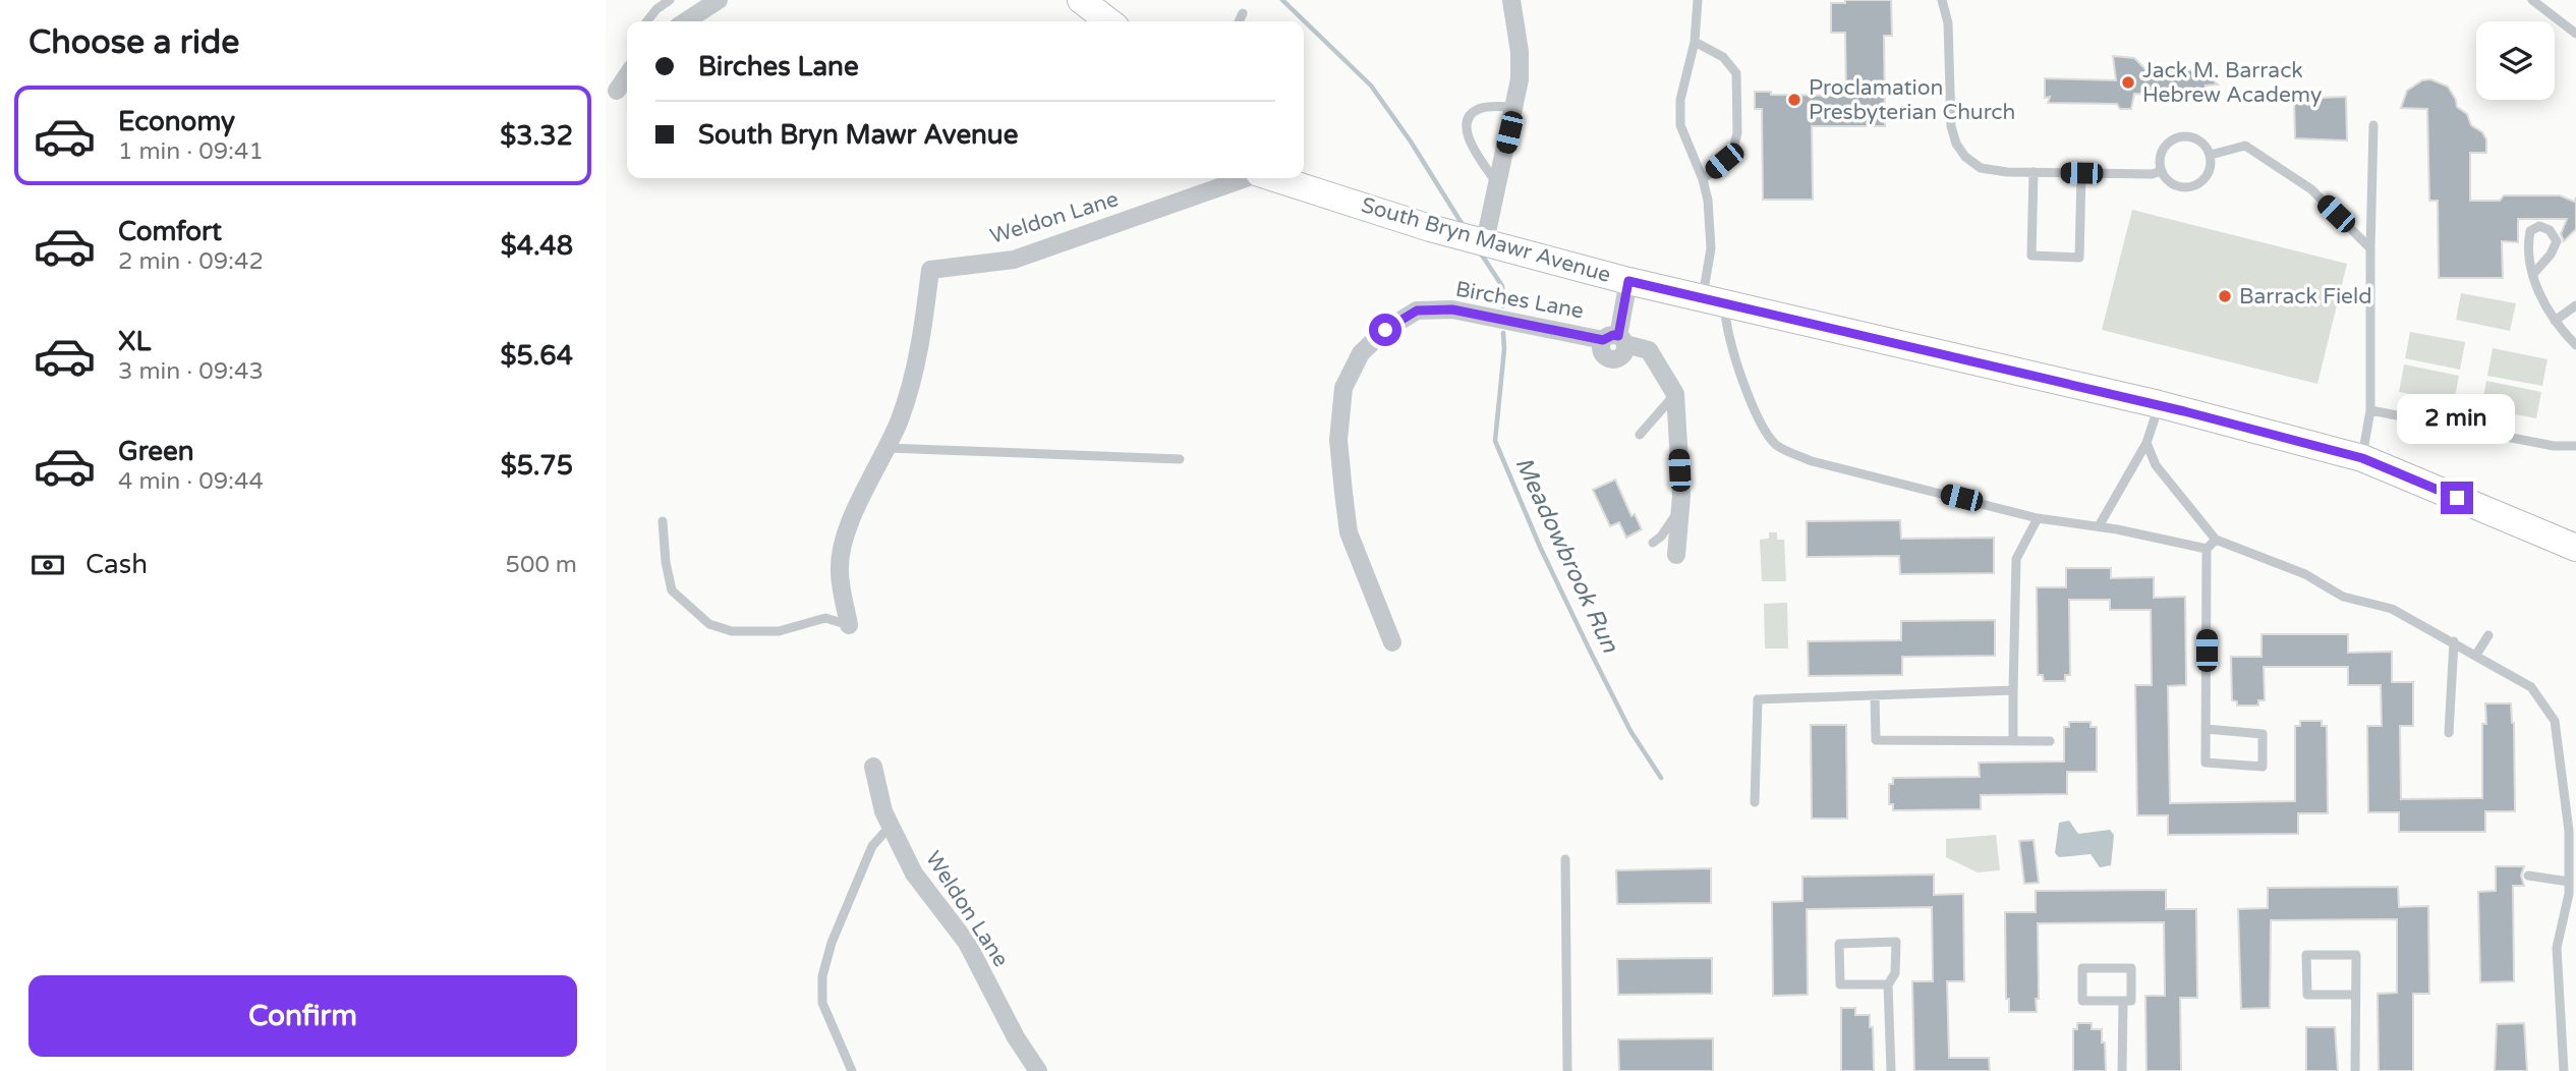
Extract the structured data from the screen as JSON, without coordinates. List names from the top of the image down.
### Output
{
  "streets": {
    "main road": ["South Bryn Mawr Avenue"],
    "street": ["Weldon Lane", "Birches Lane"]
  },
  "water": ["Meadowbrook Run"],
  "places": ["Jack M. Barrack Hebrew Academy", "Proclamation Presbyterian Church", "Barrack Field"],
  "page": {
    "heading": "Choose a ride",
    "banner": ["Birches Lane", "South Bryn Mawr Avenue"],
    "list": [
      {
        "name": "Economy",
        "note": "1 min · 09:41",
        "value": "$3.32"
      },
      {
        "name": "Comfort",
        "note": "2 min · 09:42",
        "value": "$4.48"
      },
      {
        "name": "XL",
        "note": "3 min · 09:43",
        "value": "$5.64"
      },
      {
        "name": "Green",
        "note": "4 min · 09:44",
        "value": "$5.75"
      }
    ],
    "bubble": "2 min",
    "pay": ["Cash", "500 m"],
    "buttons": "Confirm"
  }
}
